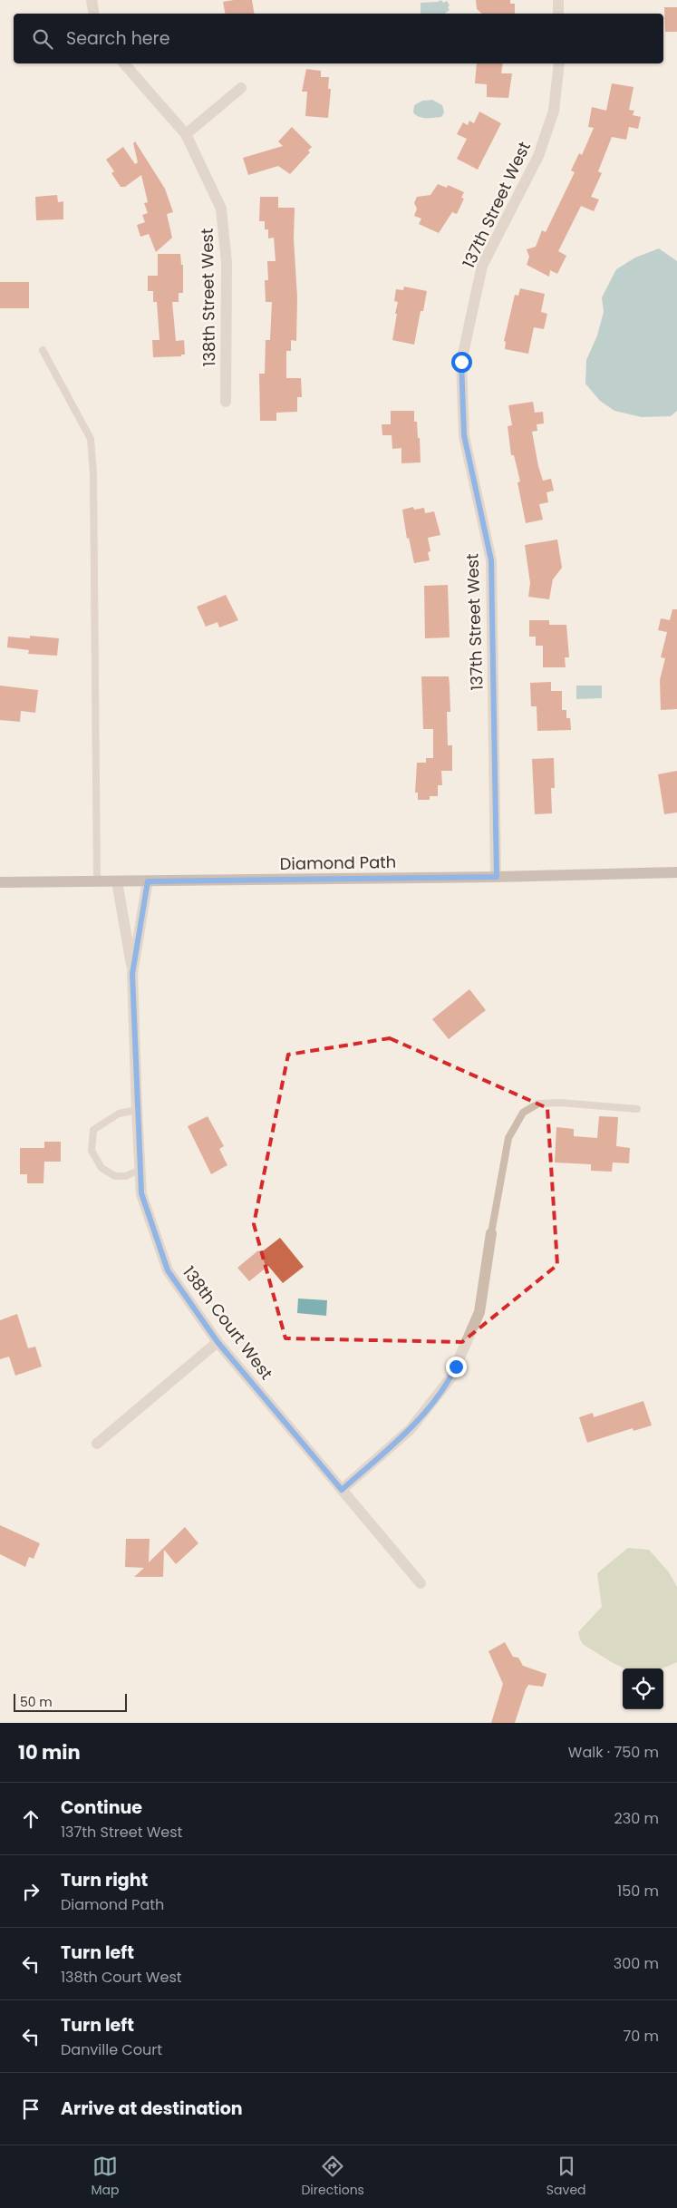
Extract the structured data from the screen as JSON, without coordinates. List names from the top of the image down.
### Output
{
  "streets": {
    "street": [
      "137th Street West",
      "138th Street West",
      "Diamond Path",
      "138th Court West"
    ]
  },
  "crossings": [
    ["137th Street West", "Diamond Path"],
    ["Diamond Path", "138th Court West"]
  ],
  "scale_bar": "50 m",
  "page": {
    "search": "Search here",
    "scale": "50 m",
    "heading": ["10 min", "Walk · 750 m"],
    "list": [
      ["Continue", "137th Street West", "230 m"],
      ["Turn right", "Diamond Path", "150 m"],
      ["Turn left", "138th Court West", "300 m"],
      ["Turn left", "Danville Court", "70 m"],
      "Arrive at destination"
    ],
    "nav": ["Map", "Directions", "Saved"]
  }
}
